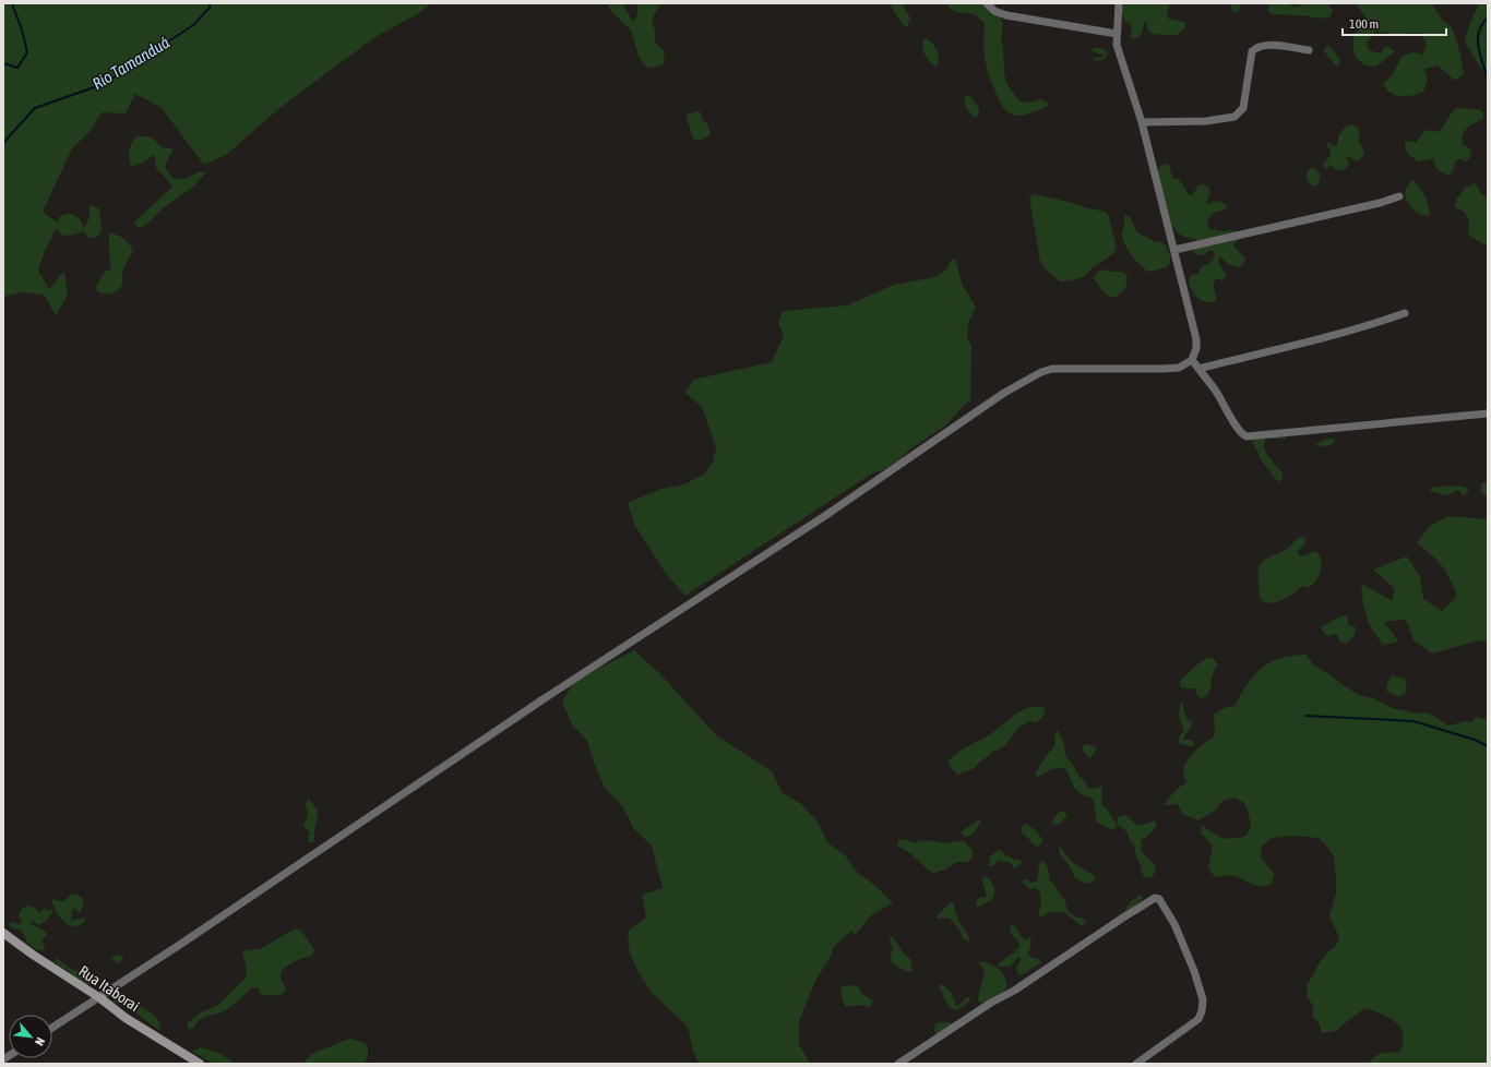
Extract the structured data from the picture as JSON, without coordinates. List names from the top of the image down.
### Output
{
  "streets": {
    "street": ["Rua Itaborai"]
  },
  "water": ["Rio Tamanduá"],
  "scale_bar": "100 m",
  "north": "bottom right"
}
